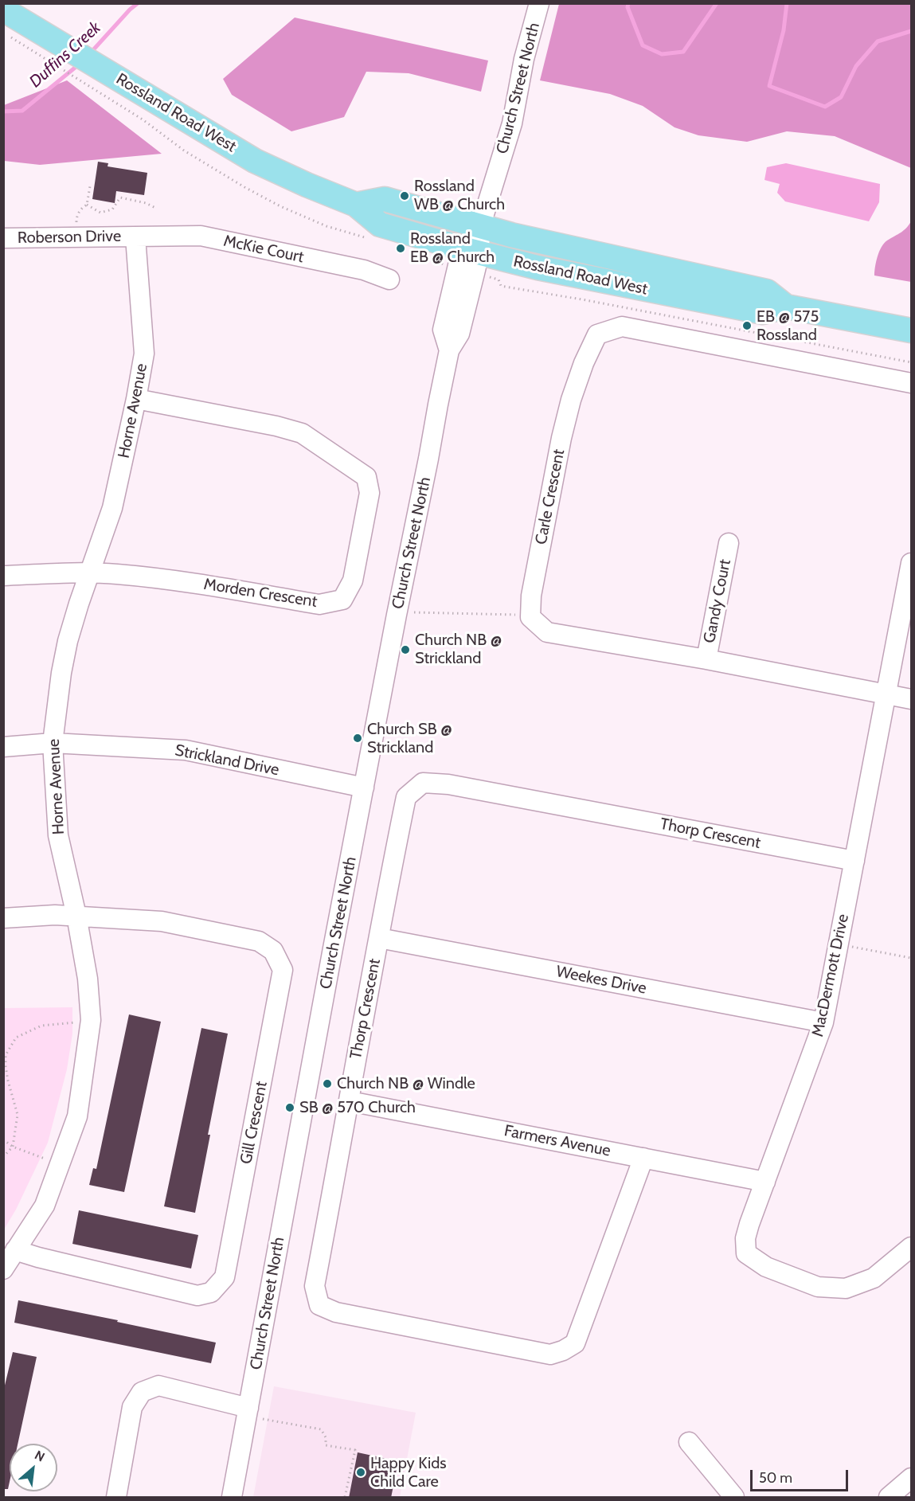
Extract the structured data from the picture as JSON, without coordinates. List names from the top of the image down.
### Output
{
  "streets": {
    "main road": ["Rossland Road West"],
    "street": [
      "Church Street North",
      "Roberson Drive",
      "McKie Court",
      "Horne Avenue",
      "Carle Crescent",
      "Morden Crescent",
      "Gandy Court",
      "Strickland Drive",
      "Thorp Crescent",
      "MacDermott Drive",
      "Weekes Drive",
      "Gill Crescent",
      "Farmers Avenue"
    ]
  },
  "crossings": [
    ["Church Street North", "Rossland Road West"],
    ["Church Street North", "Strickland Drive"],
    ["Roberson Drive", "McKie Court"],
    ["Roberson Drive", "Horne Avenue"],
    ["McKie Court", "Horne Avenue"],
    ["Horne Avenue", "Morden Crescent"],
    ["Horne Avenue", "Strickland Drive"],
    ["Horne Avenue", "Gill Crescent"],
    ["Thorp Crescent", "MacDermott Drive"],
    ["Thorp Crescent", "Weekes Drive"],
    ["Thorp Crescent", "Farmers Avenue"],
    ["MacDermott Drive", "Weekes Drive"],
    ["MacDermott Drive", "Farmers Avenue"]
  ],
  "water": ["Duffins Creek"],
  "places": [
    "Rossland WB @ Church",
    "Rossland EB @ Church",
    "EB @ 575 Rossland",
    "Church NB @ Strickland",
    "Church SB @ Strickland",
    "Church NB @ Windle",
    "SB @ 570 Church",
    "Happy Kids Child Care"
  ],
  "scale_bar": "50 m",
  "north": "top right"
}
